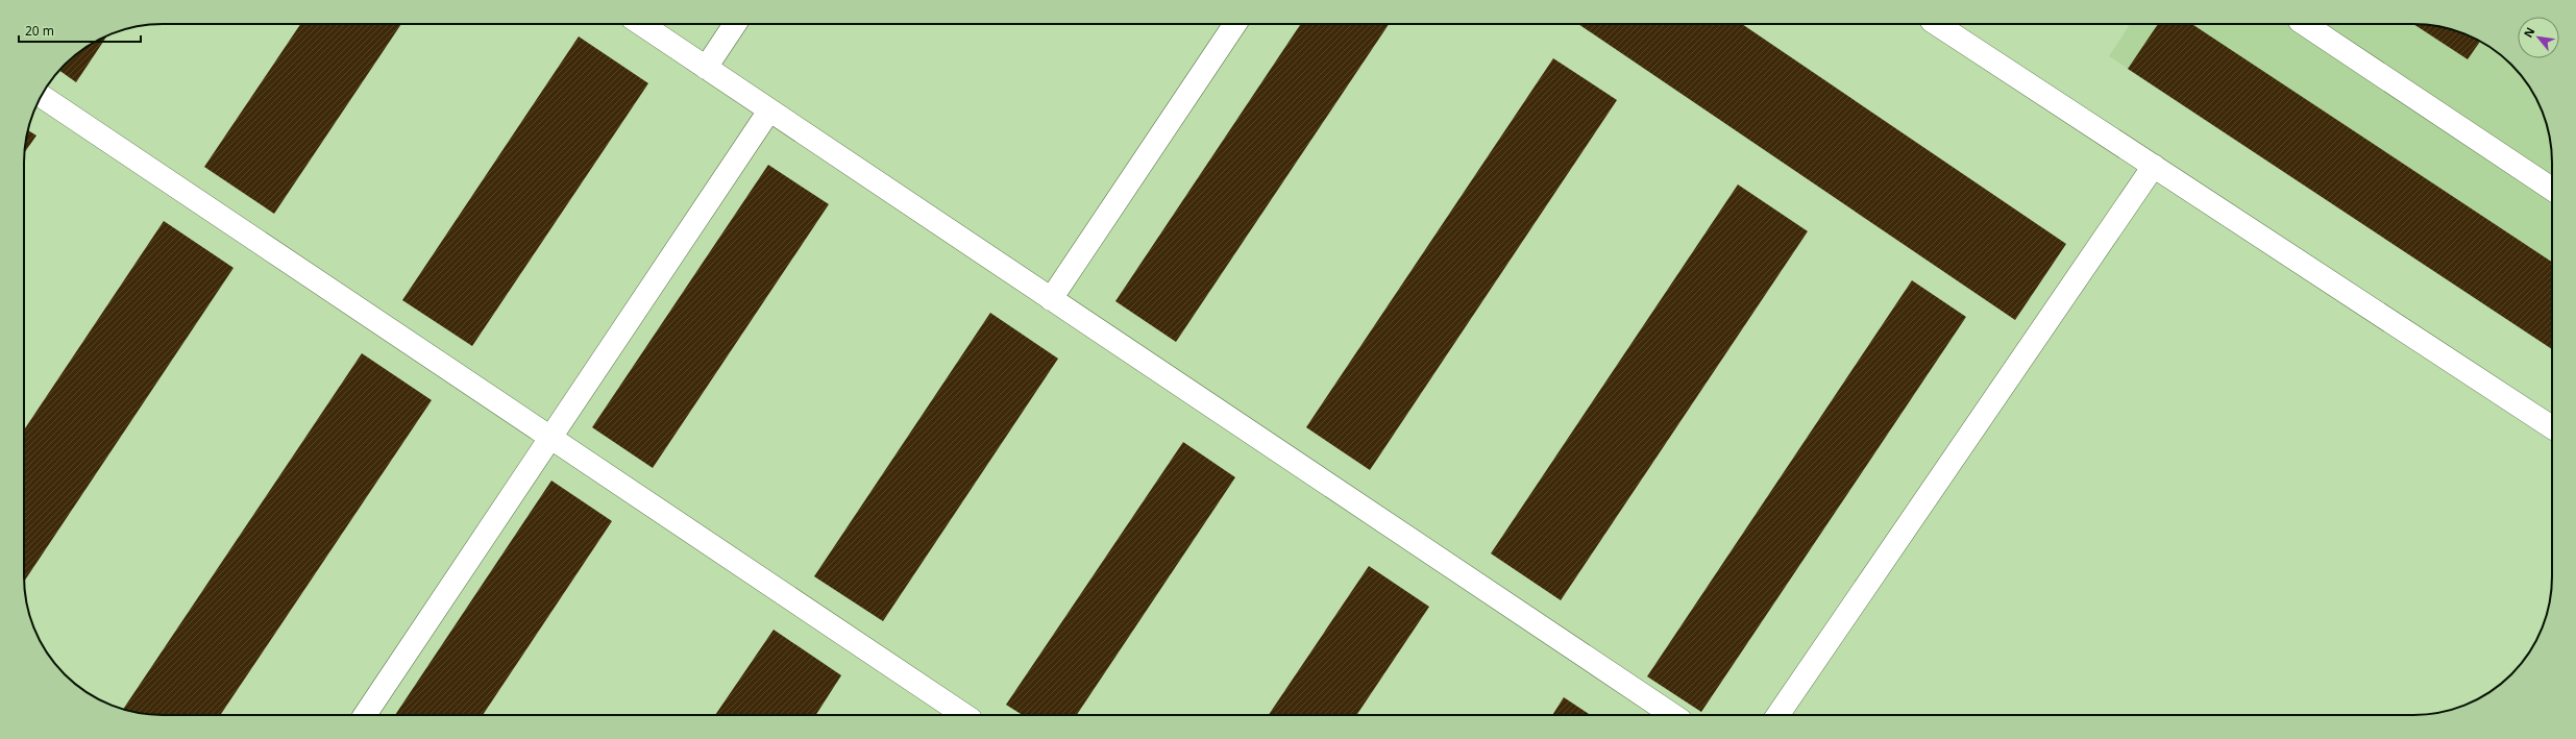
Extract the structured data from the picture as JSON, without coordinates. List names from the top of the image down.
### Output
{
  "scale_bar": "20 m",
  "north": "top left"
}
